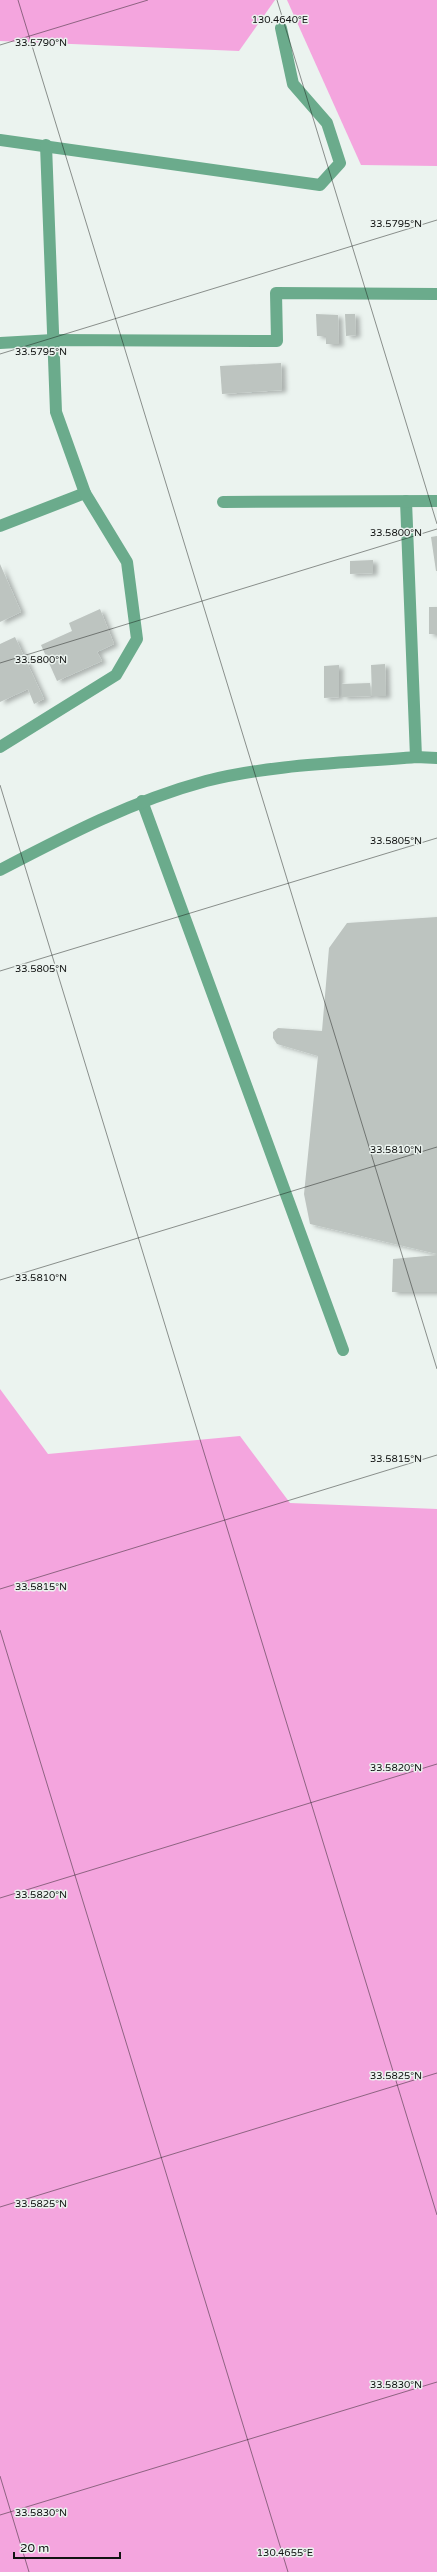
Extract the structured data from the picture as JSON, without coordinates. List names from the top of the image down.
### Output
{
  "scale_bar": "20 m",
  "coordinates": [
    "130.4640°E",
    "33.5790°N",
    "33.5795°N",
    "33.5800°N",
    "33.5805°N",
    "33.5810°N",
    "33.5815°N",
    "33.5820°N",
    "33.5825°N",
    "33.5830°N",
    "130.4655°E"
  ]
}
